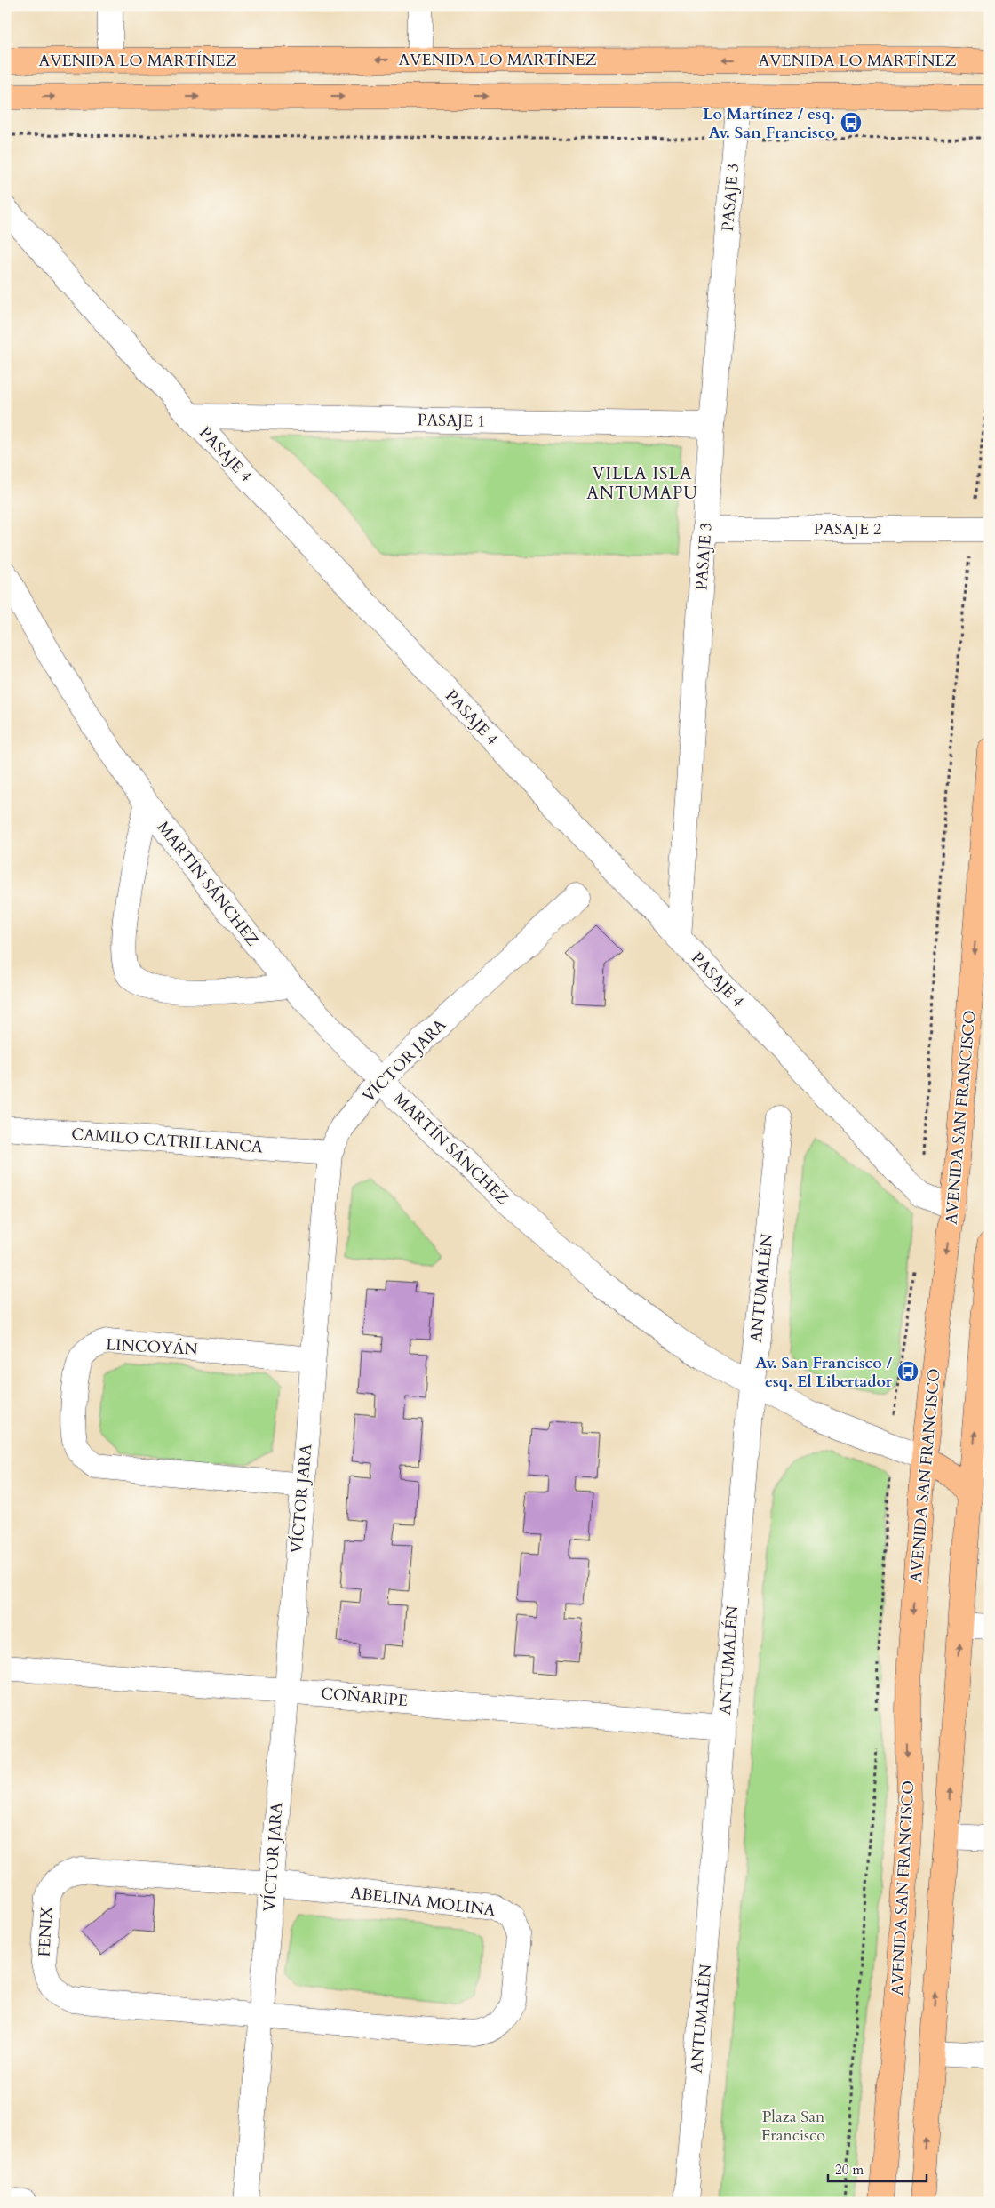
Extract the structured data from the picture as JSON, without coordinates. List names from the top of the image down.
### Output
{
  "streets": {
    "main road": ["AVENIDA LO MARTÍNEZ", "AVENIDA SAN FRANCISCO"],
    "street": [
      "PASAJE 3",
      "PASAJE 1",
      "PASAJE 4",
      "PASAJE 2",
      "MARTÍN SÁNCHEZ",
      "VÍCTOR JARA",
      "CAMILO CATRILLANCA",
      "ANTUMALÉN",
      "LINCOYÁN",
      "COÑARIPE",
      "ABELINA MOLINA",
      "FENIX"
    ]
  },
  "crossings": [
    ["PASAJE 3", "PASAJE 1"],
    ["PASAJE 3", "PASAJE 4"],
    ["PASAJE 3", "PASAJE 2"],
    ["PASAJE 1", "PASAJE 4"],
    ["PASAJE 4", "AVENIDA SAN FRANCISCO"],
    ["MARTÍN SÁNCHEZ", "VÍCTOR JARA"],
    ["MARTÍN SÁNCHEZ", "AVENIDA SAN FRANCISCO"],
    ["MARTÍN SÁNCHEZ", "ANTUMALÉN"],
    ["VÍCTOR JARA", "CAMILO CATRILLANCA"],
    ["VÍCTOR JARA", "LINCOYÁN"],
    ["VÍCTOR JARA", "COÑARIPE"],
    ["VÍCTOR JARA", "ABELINA MOLINA"],
    ["VÍCTOR JARA", "FENIX"],
    ["ANTUMALÉN", "COÑARIPE"],
    ["ABELINA MOLINA", "FENIX"]
  ],
  "districts": ["VILLA ISLA ANTUMAPU"],
  "parks": ["Plaza San Francisco"],
  "places": {
    "bus stop": ["Lo Martínez / esq. Av. San Francisco", "Av. San Francisco / esq. El Libertador"]
  },
  "scale_bar": "20 m"
}
